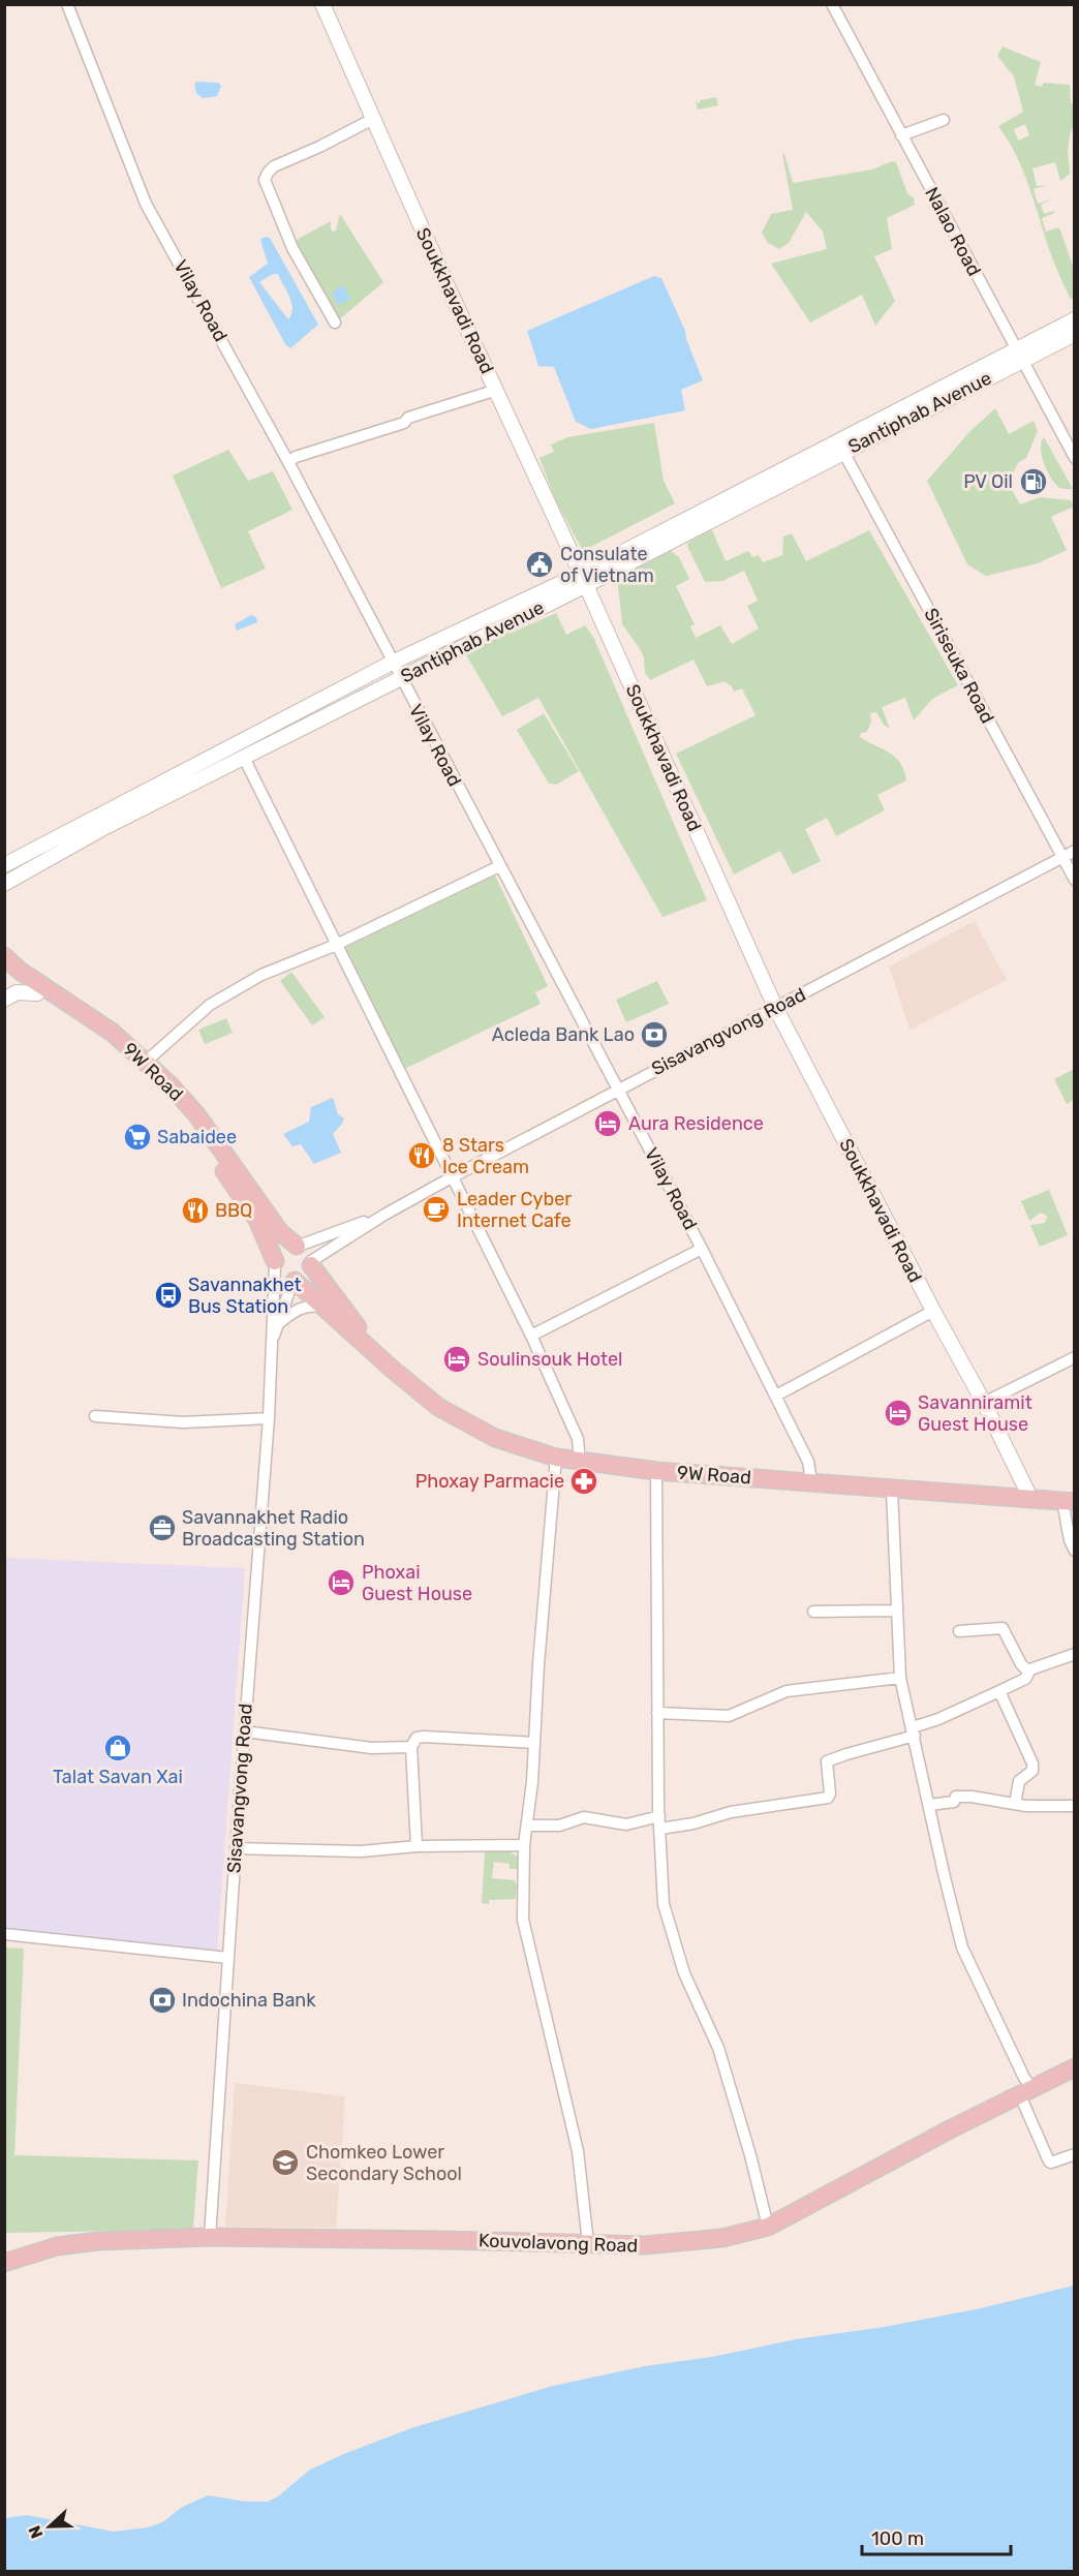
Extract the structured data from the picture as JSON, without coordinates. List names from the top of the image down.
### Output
{
  "streets": {
    "main road": ["9W Road", "Kouvolavong Road"],
    "street": [
      "Nalao Road",
      "Vilay Road",
      "Soukkhavadi Road",
      "Santiphab Avenue",
      "Siriseuka Road",
      "Sisavangvong Road"
    ]
  },
  "crossings": [
    ["Nalao Road", "Santiphab Avenue"],
    ["Vilay Road", "Santiphab Avenue"],
    ["Vilay Road", "Sisavangvong Road"],
    ["Vilay Road", "9W Road"],
    ["Soukkhavadi Road", "Santiphab Avenue"],
    ["Soukkhavadi Road", "Sisavangvong Road"],
    ["Soukkhavadi Road", "9W Road"],
    ["Santiphab Avenue", "Siriseuka Road"],
    ["Siriseuka Road", "Sisavangvong Road"],
    ["Sisavangvong Road", "9W Road"],
    ["Sisavangvong Road", "Kouvolavong Road"]
  ],
  "places": {
    "fuel station": ["PV Oil"],
    "public building": ["Consulate of Vietnam"],
    "bank": ["Acleda Bank Lao", "Indochina Bank"],
    "hotel": [
      "Aura Residence",
      "Soulinsouk Hotel",
      "Savanniramit Guest House",
      "Phoxai Guest House"
    ],
    "supermarket": ["Sabaidee"],
    "restaurant": ["8 Stars Ice Cream", "BBQ"],
    "cafe": ["Leader Cyber Internet Cafe"],
    "bus stop": ["Savannakhet Bus Station"],
    "pharmacy": ["Phoxay Parmacie"],
    "office": ["Savannakhet Radio Broadcasting Station"],
    "shop": ["Talat Savan Xai"],
    "school or university": ["Chomkeo Lower Secondary School"]
  },
  "scale_bar": "100 m",
  "north": "left"
}
